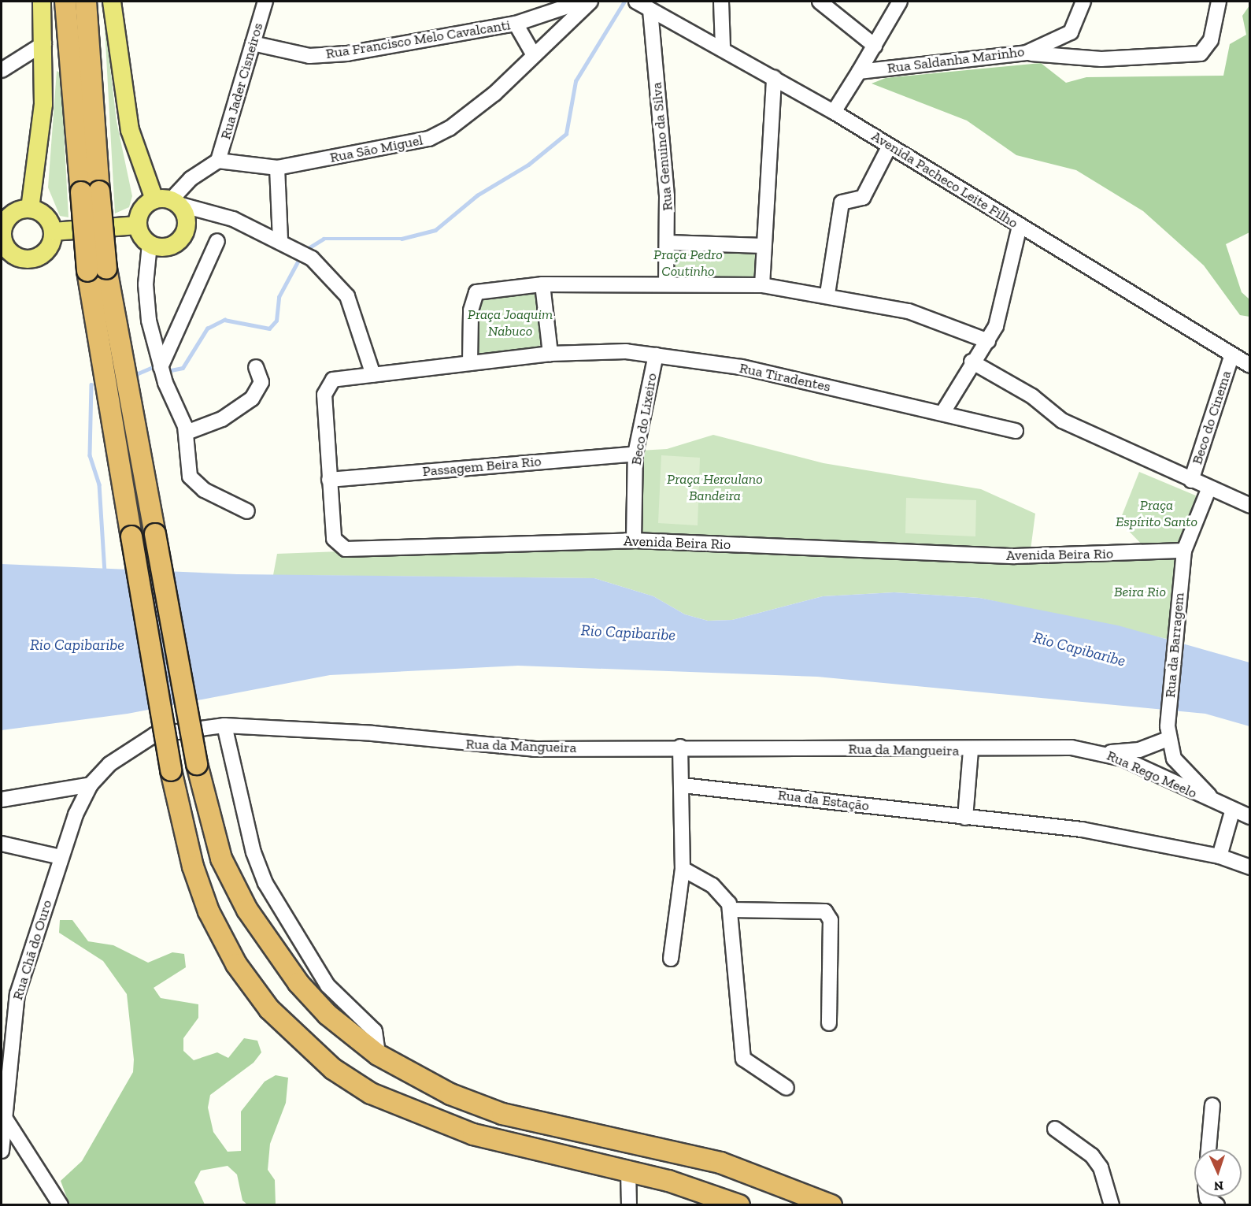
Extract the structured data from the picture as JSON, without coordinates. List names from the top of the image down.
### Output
{
  "streets": {
    "street": [
      "Rua Francisco Melo Cavalcanti",
      "Rua Saldanha Marinho",
      "Rua Jader Cisneiros",
      "Rua Genuino da Silva",
      "Rua São Miguel",
      "Avenida Pacheco Leite Filho",
      "Rua Tiradentes",
      "Beco do Cinema",
      "Beco do Lixeiro",
      "Passagem Beira Rio",
      "Avenida Beira Rio",
      "Rua da Barragem",
      "Rua da Mangueira",
      "Rua Rego Meelo",
      "Rua da Estação",
      "Rua Chã do Ouro"
    ]
  },
  "crossings": [
    ["Rua Francisco Melo Cavalcanti", "Rua Jader Cisneiros"],
    ["Rua Saldanha Marinho", "Avenida Pacheco Leite Filho"],
    ["Rua Jader Cisneiros", "Rua São Miguel"],
    ["Rua Genuino da Silva", "Avenida Pacheco Leite Filho"],
    ["Avenida Pacheco Leite Filho", "Beco do Cinema"],
    ["Rua Tiradentes", "Beco do Lixeiro"],
    ["Beco do Lixeiro", "Passagem Beira Rio"],
    ["Beco do Lixeiro", "Avenida Beira Rio"],
    ["Passagem Beira Rio", "Avenida Beira Rio"],
    ["Avenida Beira Rio", "Rua da Barragem"],
    ["Rua da Barragem", "Rua Rego Meelo"],
    ["Rua da Mangueira", "Rua Rego Meelo"],
    ["Rua da Mangueira", "Rua Chã do Ouro"]
  ],
  "water": ["Rio Capibaribe"],
  "parks": [
    "Praça Pedro Coutinho",
    "Praça Joaquim Nabuco",
    "Praça Herculano Bandeira",
    "Praça Espírito Santo",
    "Beira Rio"
  ],
  "north": "bottom"
}
